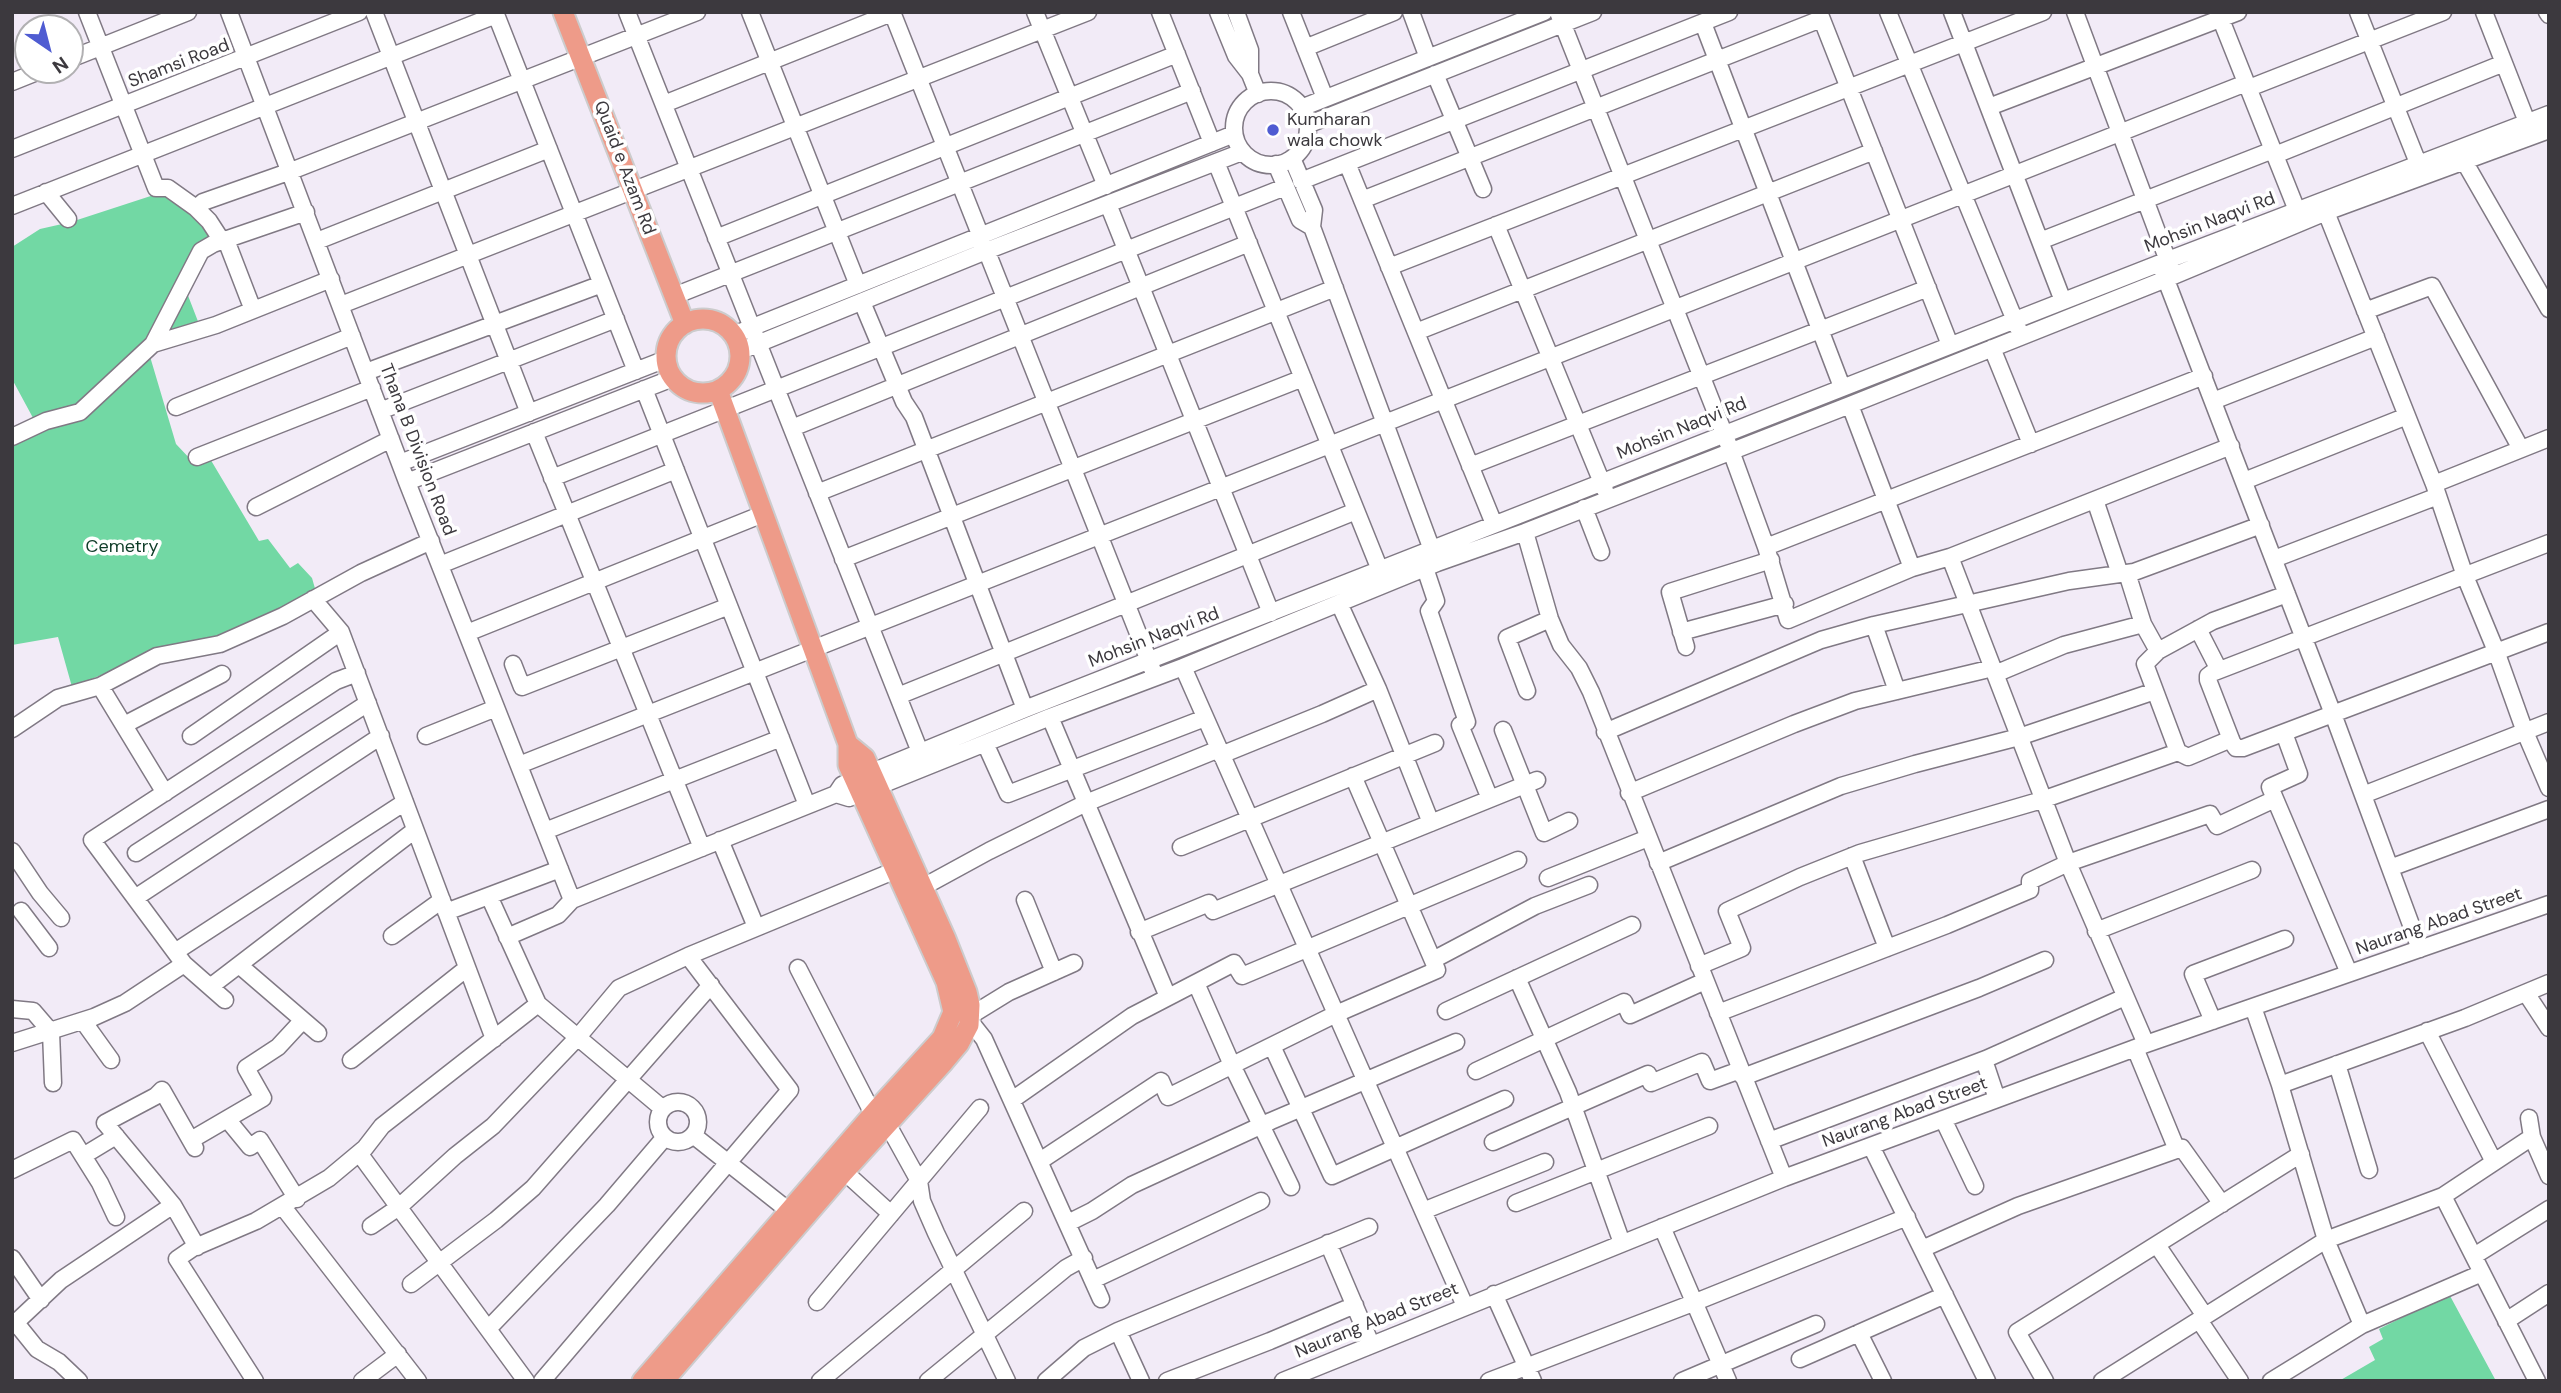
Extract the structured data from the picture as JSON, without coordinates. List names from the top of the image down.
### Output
{
  "streets": {
    "main road": ["Quaid e Azam Rd"],
    "street": [
      "Shamsi Road",
      "Mohsin Naqvi Rd",
      "Thana B Division Road",
      "Naurang Abad Street"
    ]
  },
  "crossings": [
    ["Shamsi Road", "Thana B Division Road"],
    ["Mohsin Naqvi Rd", "Thana B Division Road"]
  ],
  "parks": ["Cemetry"],
  "places": ["Kumharan wala chowk"],
  "north": "bottom right"
}
